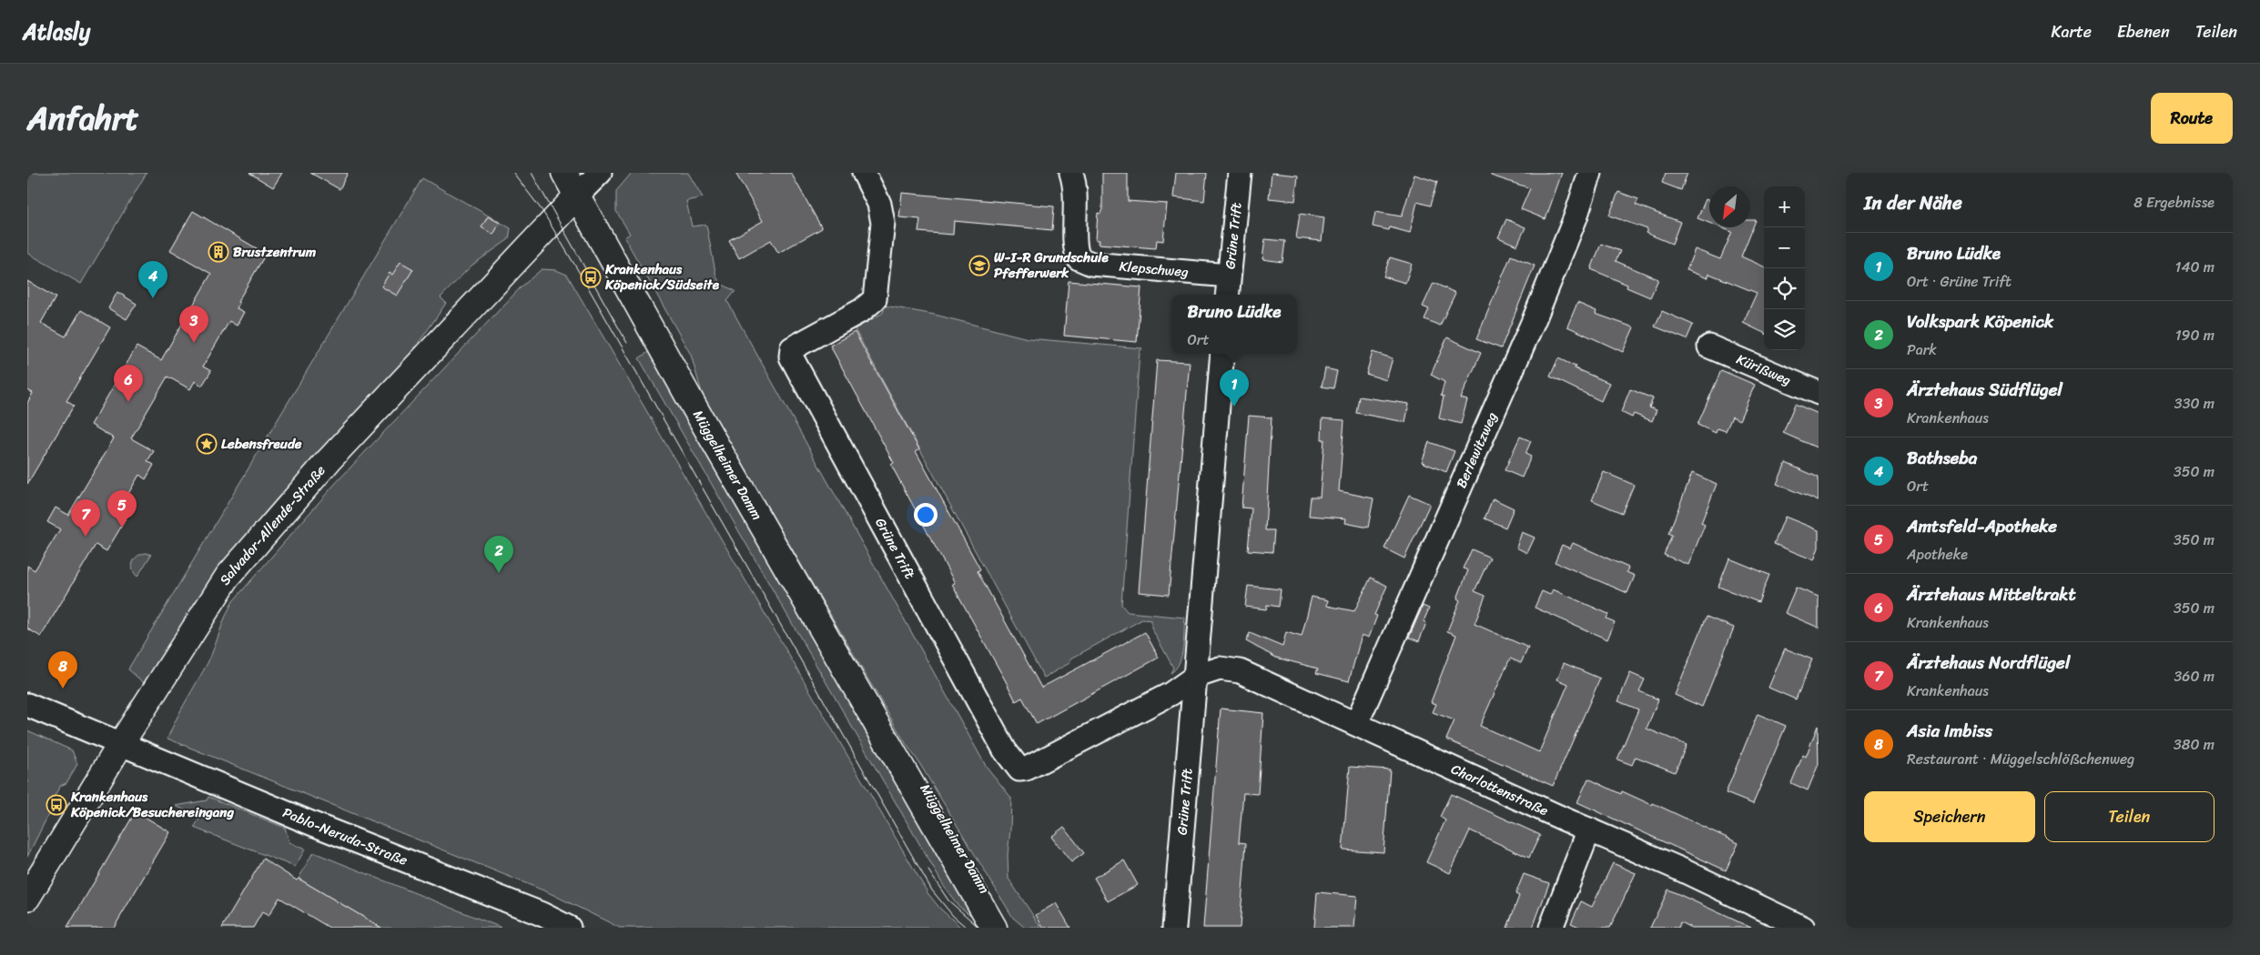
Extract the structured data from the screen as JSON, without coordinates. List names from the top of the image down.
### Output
{
  "streets": {
    "main road": ["Müggelheimer Damm", "Salvador-Allende-Straße"],
    "street": [
      "Grüne Trift",
      "Klepschweg",
      "Kürißweg",
      "Berlewitzweg",
      "Charlottenstraße",
      "Pablo-Neruda-Straße"
    ]
  },
  "crossings": [
    ["Grüne Trift", "Klepschweg"],
    ["Grüne Trift", "Charlottenstraße"],
    ["Berlewitzweg", "Charlottenstraße"],
    ["Müggelheimer Damm", "Salvador-Allende-Straße"],
    ["Salvador-Allende-Straße", "Pablo-Neruda-Straße"]
  ],
  "places": {
    "building": ["Brustzentrum"],
    "school or university": ["W-I-R Grundschule Pfefferwerk"],
    "bus stop": ["Krankenhaus Köpenick/Südseite", "Krankenhaus Köpenick/Besuchereingang"],
    "place": ["Lebensfreude"]
  },
  "north": "bottom left",
  "page": {
    "header": "Atlasly",
    "nav": ["Karte", "Ebenen", "Teilen"],
    "title": "Anfahrt",
    "buttons": [
      "Route",
      ["Speichern", "Teilen"]
    ],
    "heading": ["In der Nähe", "8 Ergebnisse"],
    "map_buttons": ["+", "−"],
    "list": [
      {
        "mark": "1",
        "name": "Bruno Lüdke",
        "note": "Ort · Grüne Trift",
        "value": "140 m"
      },
      {
        "mark": "2",
        "name": "Volkspark Köpenick",
        "note": "Park",
        "value": "190 m"
      },
      {
        "mark": "3",
        "name": "Ärztehaus Südflügel",
        "note": "Krankenhaus",
        "value": "330 m"
      },
      {
        "mark": "4",
        "name": "Bathseba",
        "note": "Ort",
        "value": "350 m"
      },
      {
        "mark": "5",
        "name": "Amtsfeld-Apotheke",
        "note": "Apotheke",
        "value": "350 m"
      },
      {
        "mark": "6",
        "name": "Ärztehaus Mitteltrakt",
        "note": "Krankenhaus",
        "value": "350 m"
      },
      {
        "mark": "7",
        "name": "Ärztehaus Nordflügel",
        "note": "Krankenhaus",
        "value": "360 m"
      },
      {
        "mark": "8",
        "name": "Asia Imbiss",
        "note": "Restaurant · Müggelschlößchenweg",
        "value": "380 m"
      }
    ],
    "pins": [
      "4",
      "3",
      "6",
      "1",
      "5",
      "7",
      "2",
      "8"
    ],
    "popup": ["Bruno Lüdke", "Ort"]
  }
}
